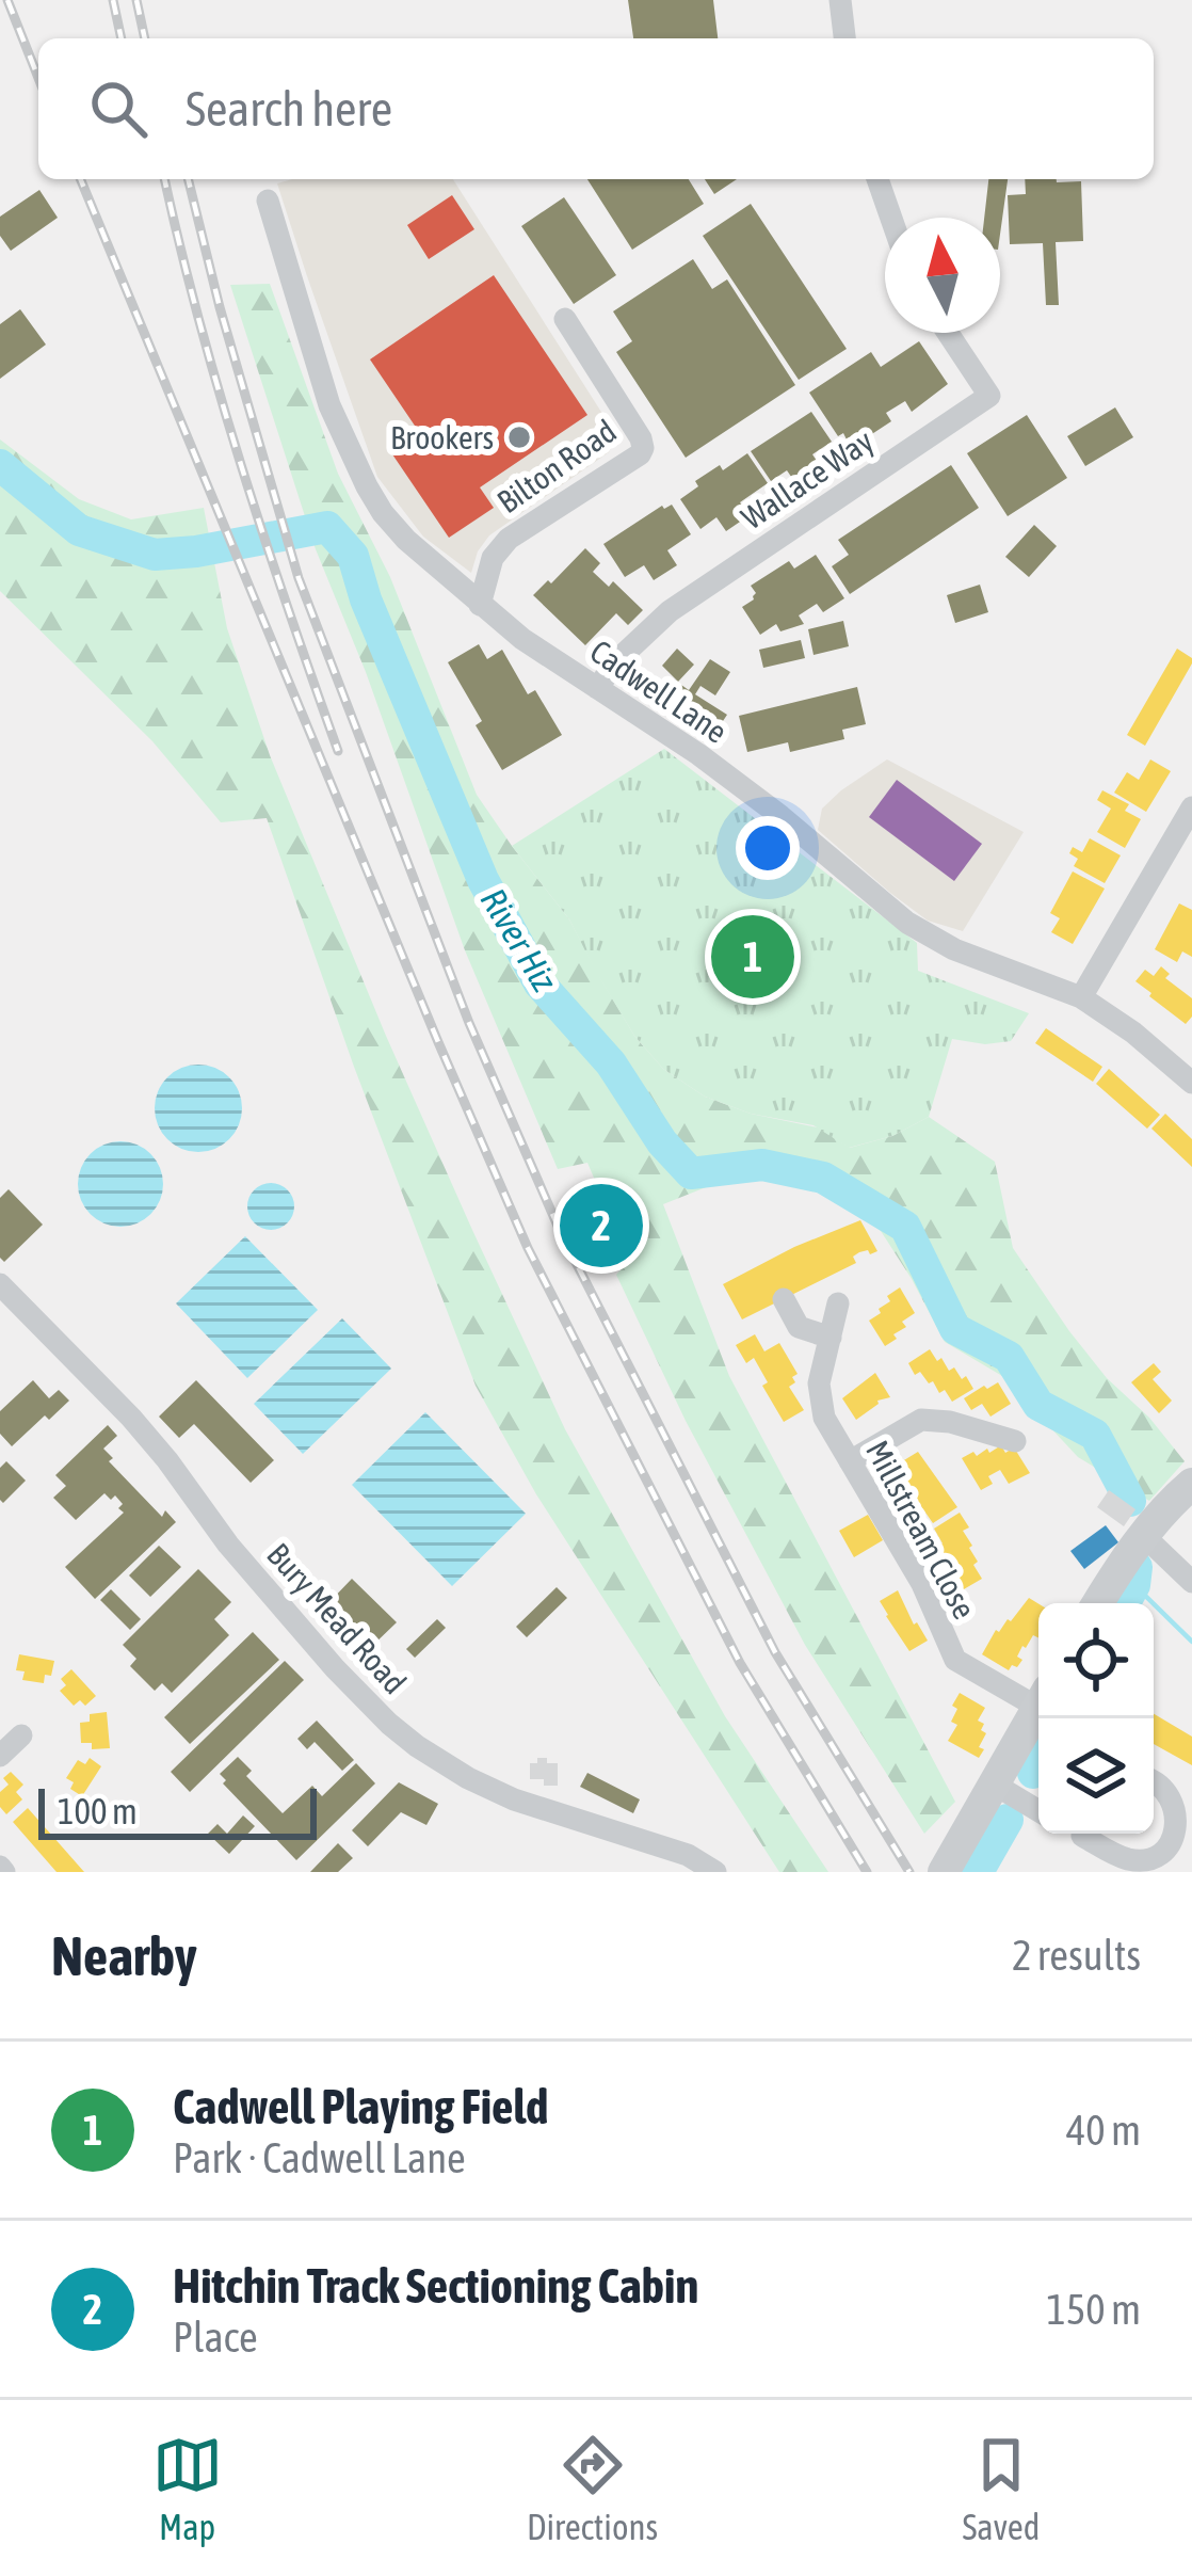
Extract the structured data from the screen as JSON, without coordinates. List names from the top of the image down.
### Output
{
  "streets": {
    "street": [
      "Bilton Road",
      "Wallace Way",
      "Cadwell Lane",
      "Millstream Close",
      "Bury Mead Road"
    ]
  },
  "crossings": [
    ["Bilton Road", "Cadwell Lane"],
    ["Wallace Way", "Cadwell Lane"]
  ],
  "water": ["River Hiz"],
  "places": ["Brookers"],
  "scale_bar": "100 m",
  "north": "top",
  "page": {
    "search": "Search here",
    "pins": ["1", "2"],
    "scale": "100 m",
    "heading": ["Nearby", "2 results"],
    "list": [
      {
        "mark": "1",
        "name": "Cadwell Playing Field",
        "note": "Park · Cadwell Lane",
        "value": "40 m"
      },
      {
        "mark": "2",
        "name": "Hitchin Track Sectioning Cabin",
        "note": "Place",
        "value": "150 m"
      }
    ],
    "nav": ["Map", "Directions", "Saved"]
  }
}
